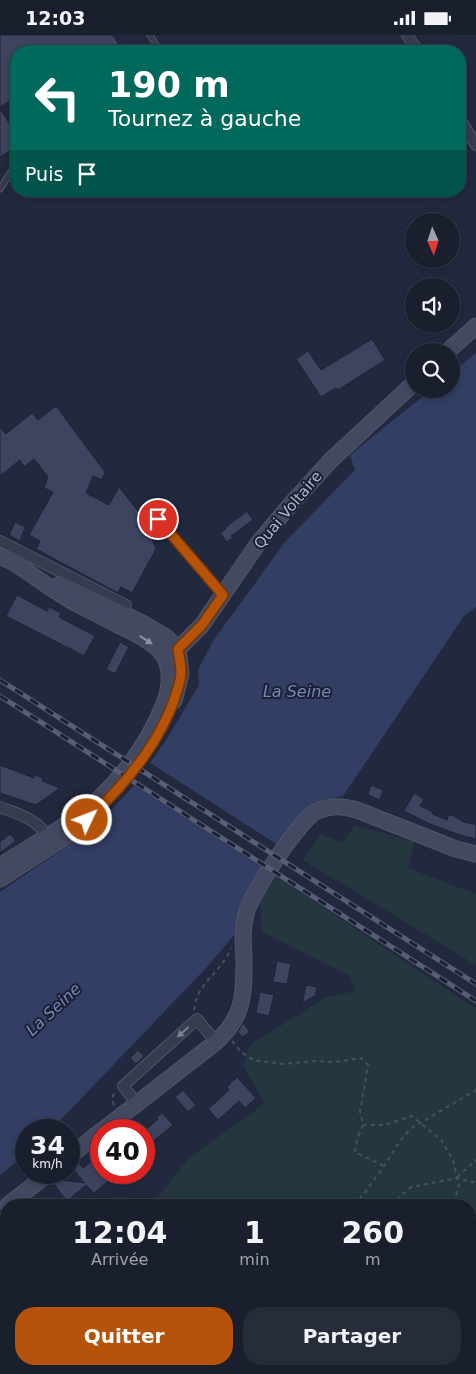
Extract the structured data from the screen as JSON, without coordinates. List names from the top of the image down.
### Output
{
  "streets": {
    "street": ["Quai Voltaire"]
  },
  "water": ["La Seine"],
  "north": "bottom",
  "page": {
    "status": "12:03",
    "turn": ["190 m", "Tournez à gauche"],
    "then": "Puis",
    "speed": "34 km/h",
    "limit": "40",
    "eta": [
      "12:04",
      "Arrivée",
      "1",
      "min",
      "260",
      "m"
    ],
    "buttons": ["Quitter", "Partager"]
  }
}
